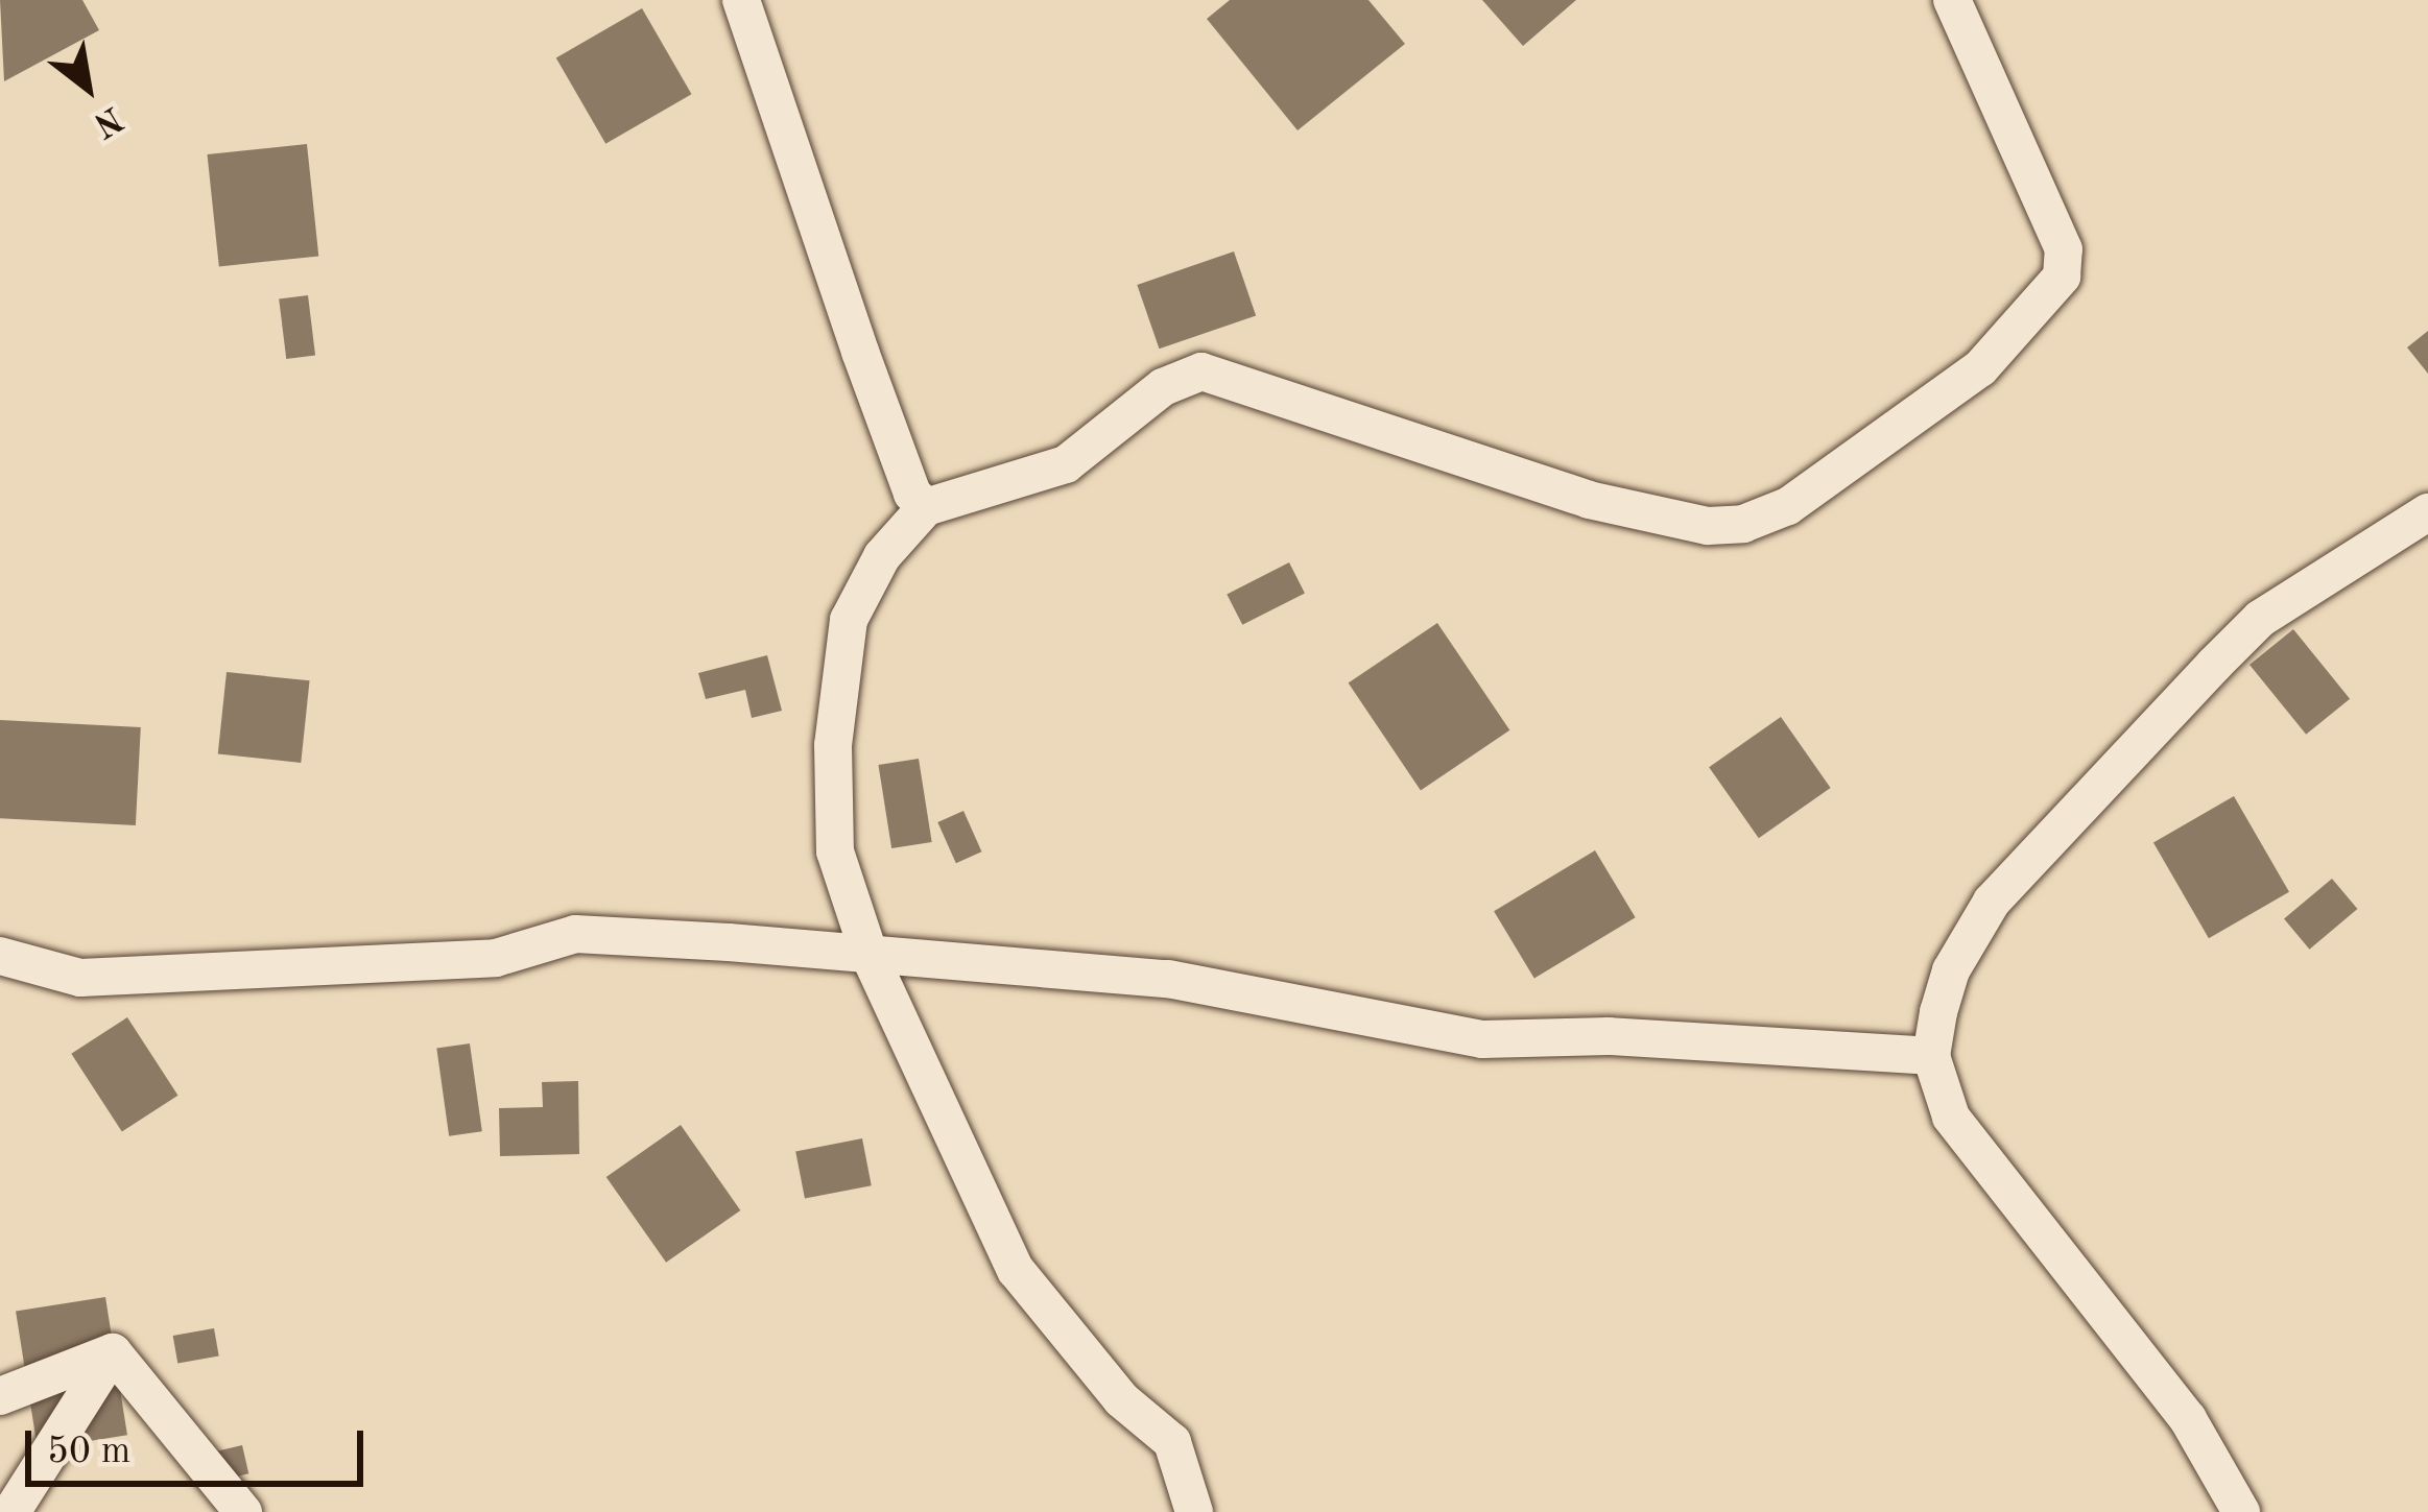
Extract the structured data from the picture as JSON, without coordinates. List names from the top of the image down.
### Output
{
  "scale_bar": "50 m",
  "north": "bottom right"
}
